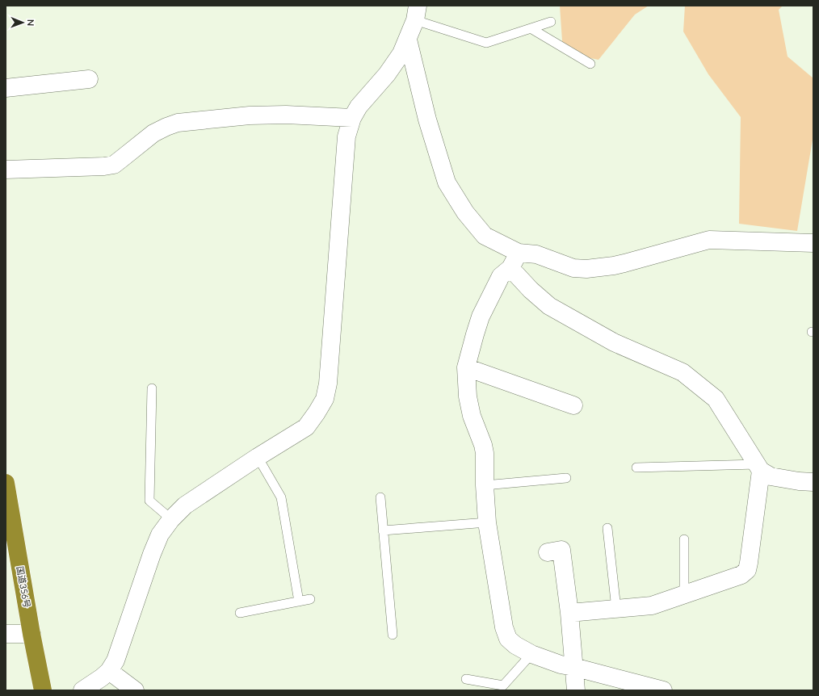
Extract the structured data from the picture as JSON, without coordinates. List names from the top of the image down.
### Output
{
  "streets": {
    "highway": ["国道356号"]
  },
  "north": "right"
}
